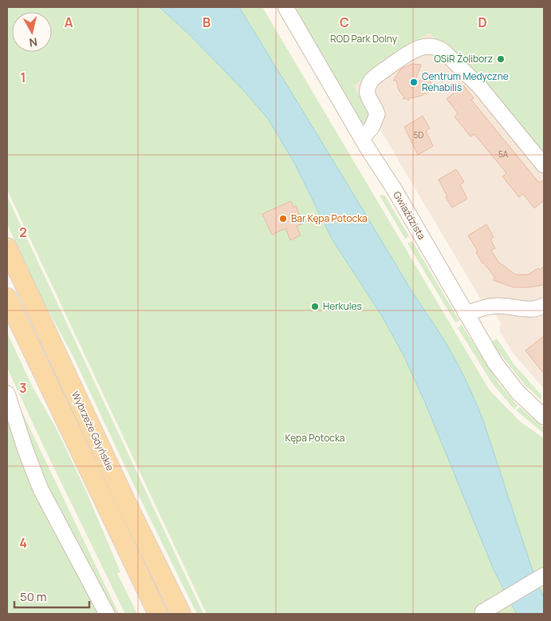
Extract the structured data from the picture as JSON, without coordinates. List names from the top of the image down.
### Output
{
  "streets": {
    "main road": ["Wybrzeże Gdyńskie"],
    "street": ["Gwiaździsta"]
  },
  "parks": ["ROD Park Dolny", "Kępa Potocka"],
  "places": [
    "OSiR Żoliborz",
    "Centrum Medyczne Rehabilis",
    "Bar Kępa Potocka",
    "Herkules"
  ],
  "house_numbers": ["5D", "5A"],
  "scale_bar": "50 m",
  "north": "bottom",
  "grid": {
    "columns": [
      "A",
      "B",
      "C",
      "D"
    ],
    "rows": [
      "1",
      "2",
      "3",
      "4"
    ]
  }
}
